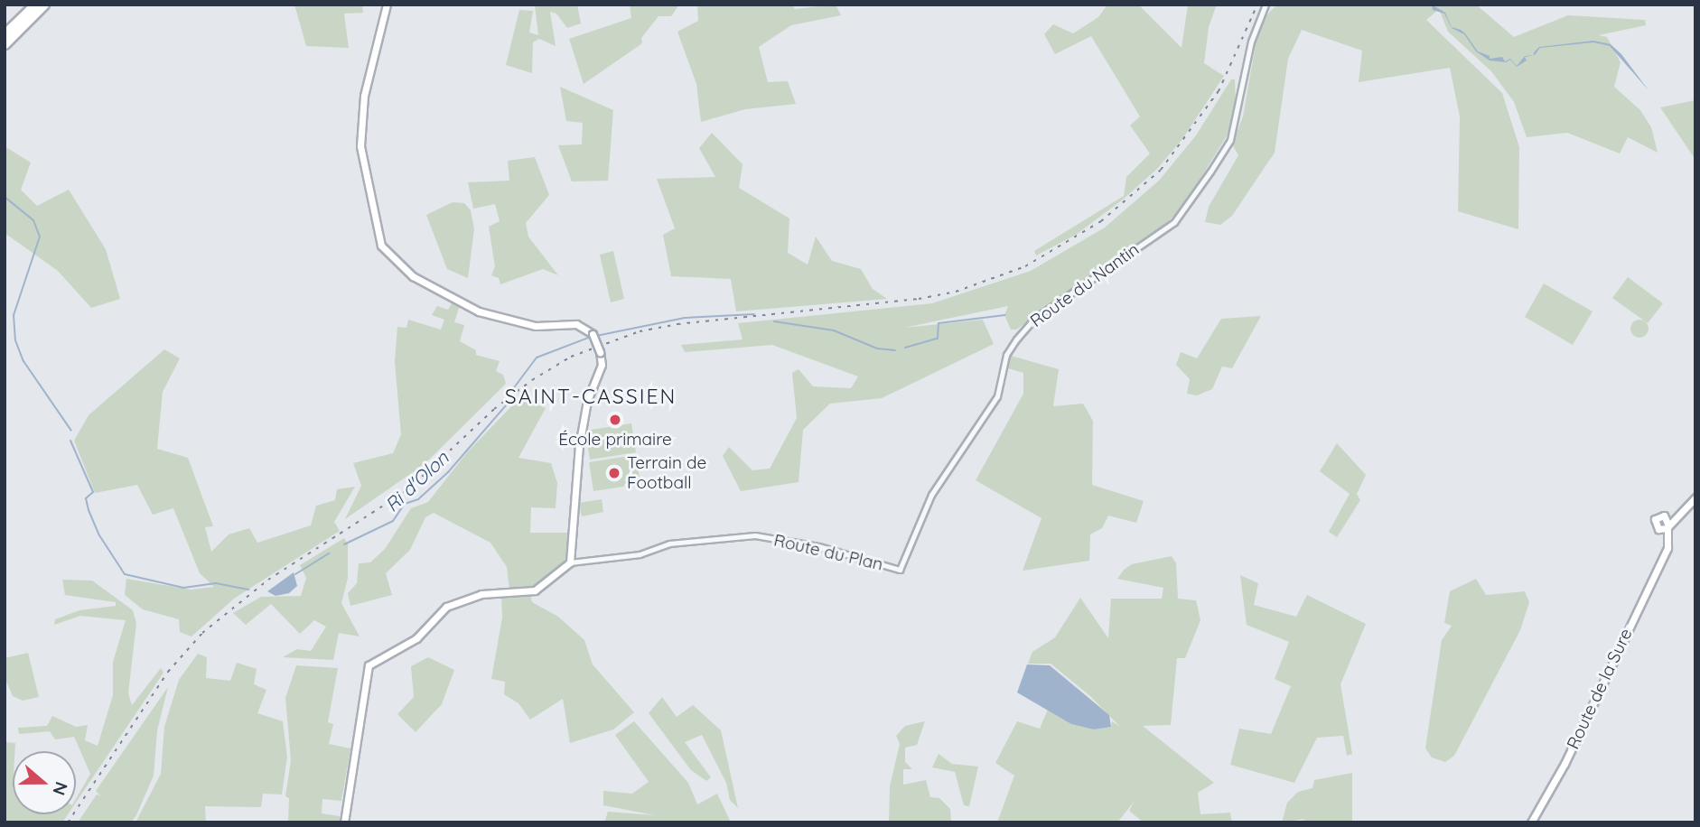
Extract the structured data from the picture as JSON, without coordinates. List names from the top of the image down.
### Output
{
  "streets": {
    "main road": ["Route de la Sure"],
    "street": ["Route du Nantin", "Route du Plan"]
  },
  "crossings": [
    ["Route du Nantin", "Route du Plan"]
  ],
  "districts": ["SAINT-CASSIEN"],
  "water": ["Ri d'Olon"],
  "places": ["École primaire", "Terrain de Football"],
  "north": "right"
}
